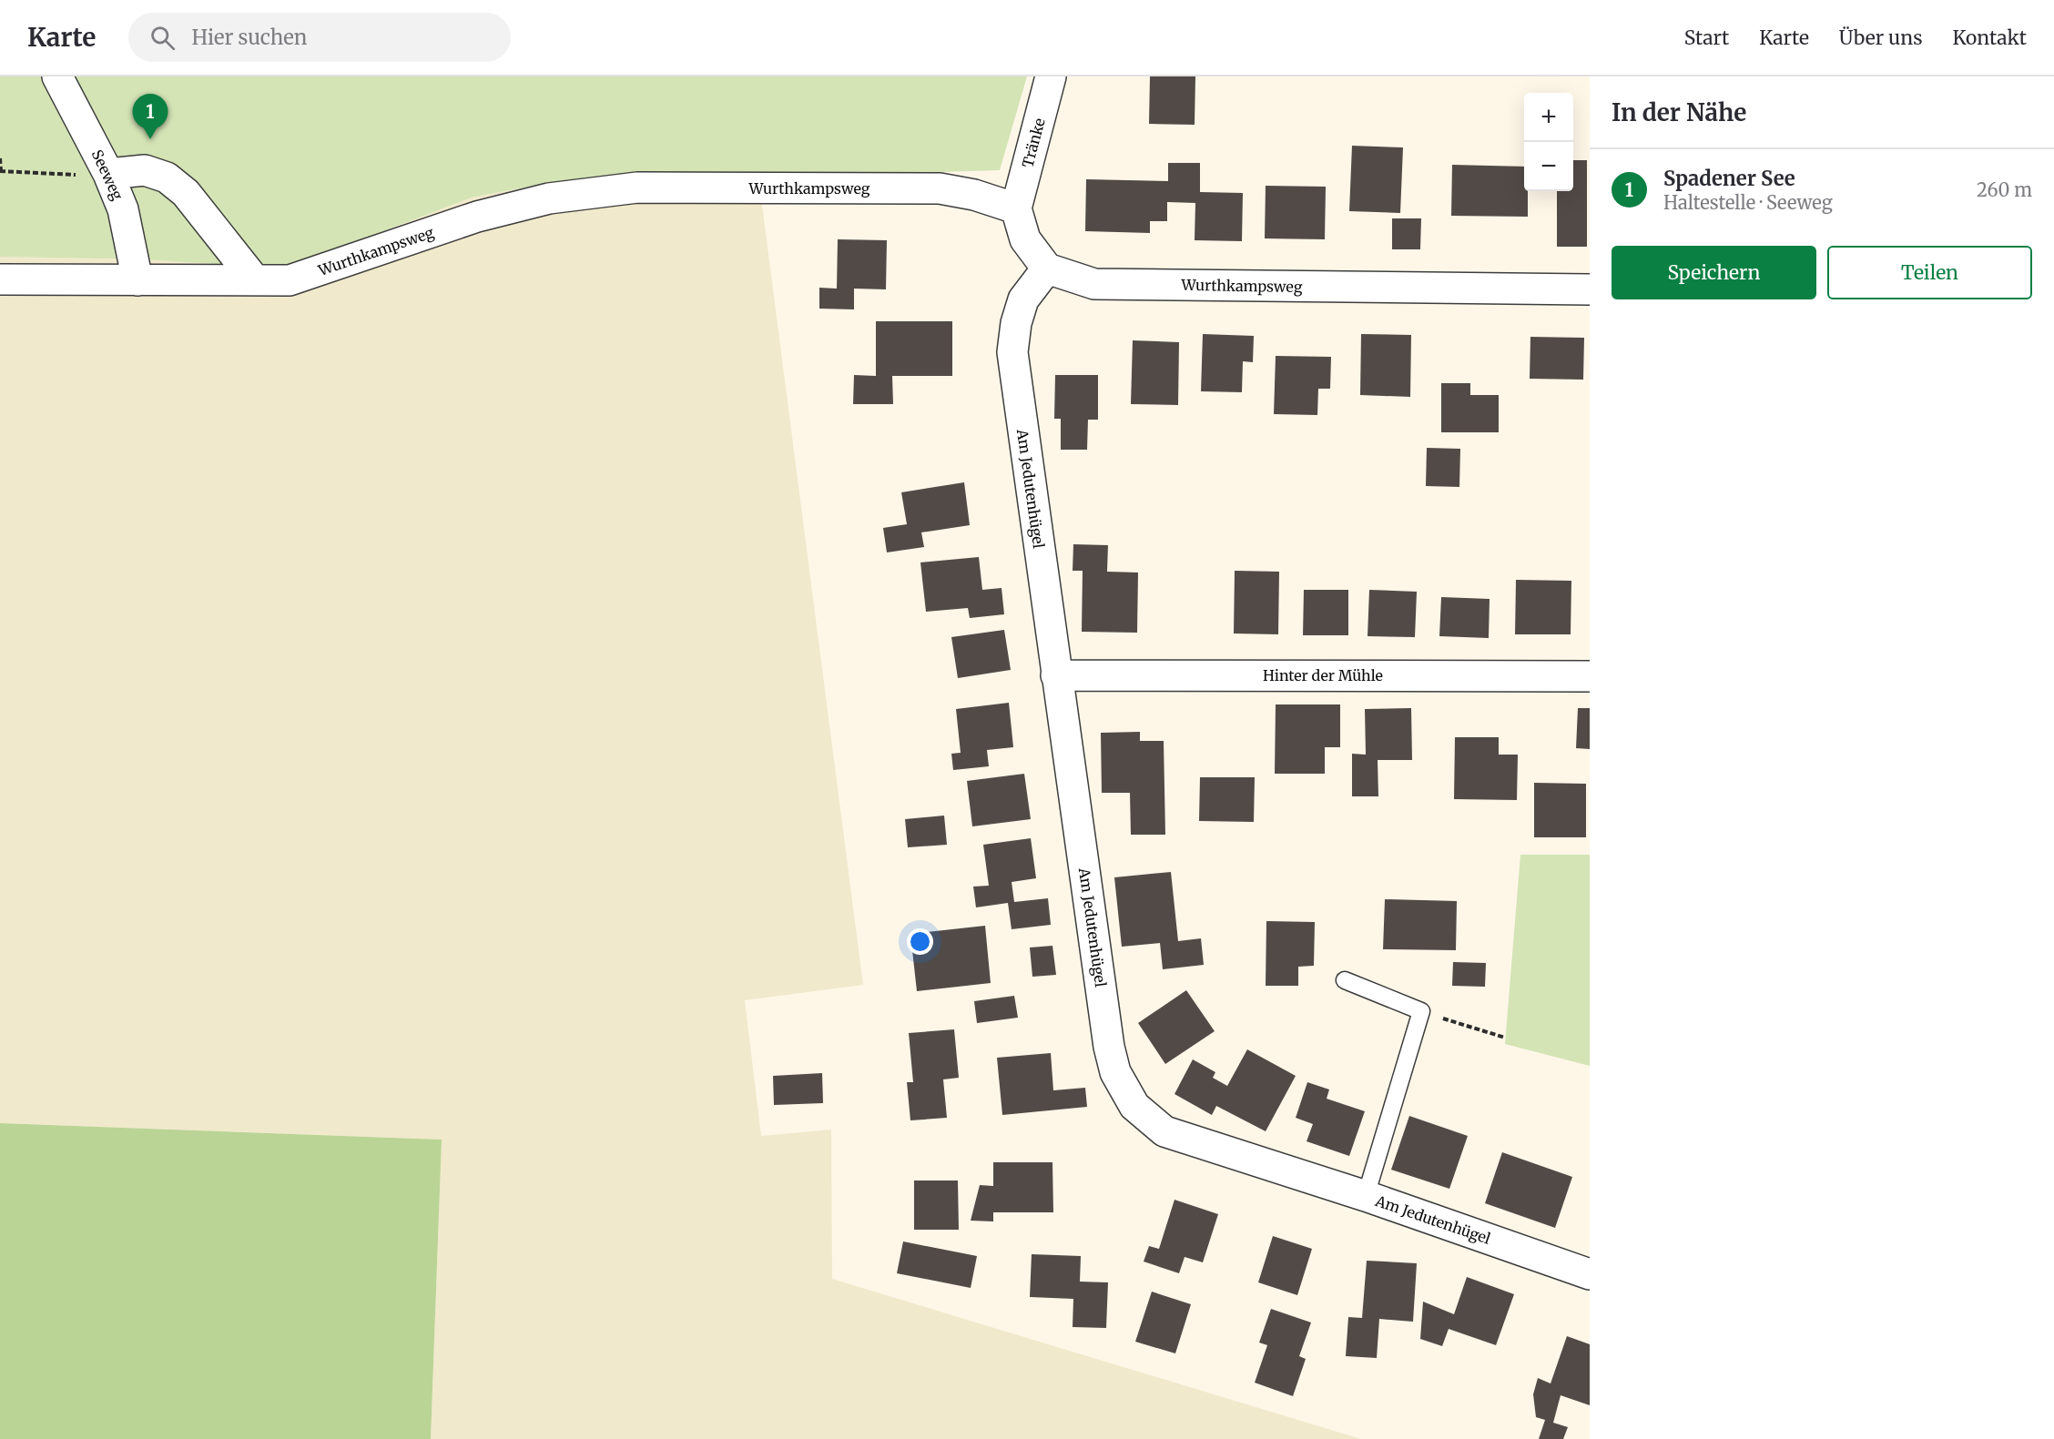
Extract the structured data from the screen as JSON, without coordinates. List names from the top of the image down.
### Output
{
  "streets": {
    "street": [
      "Tränke",
      "Seeweg",
      "Wurthkampsweg",
      "Am Jedutenhügel",
      "Hinter der Mühle"
    ]
  },
  "crossings": [
    ["Tränke", "Wurthkampsweg"],
    ["Seeweg", "Wurthkampsweg"],
    ["Wurthkampsweg", "Am Jedutenhügel"],
    ["Am Jedutenhügel", "Hinter der Mühle"]
  ],
  "page": {
    "header": "Karte",
    "search": "Hier suchen",
    "nav": [
      "Start",
      "Karte",
      "Über uns",
      "Kontakt"
    ],
    "heading": "In der Nähe",
    "map_buttons": ["+", "−"],
    "pins": "1",
    "list": [
      {
        "mark": "1",
        "name": "Spadener See",
        "note": "Haltestelle · Seeweg",
        "value": "260 m"
      }
    ],
    "buttons": ["Speichern", "Teilen"]
  }
}
